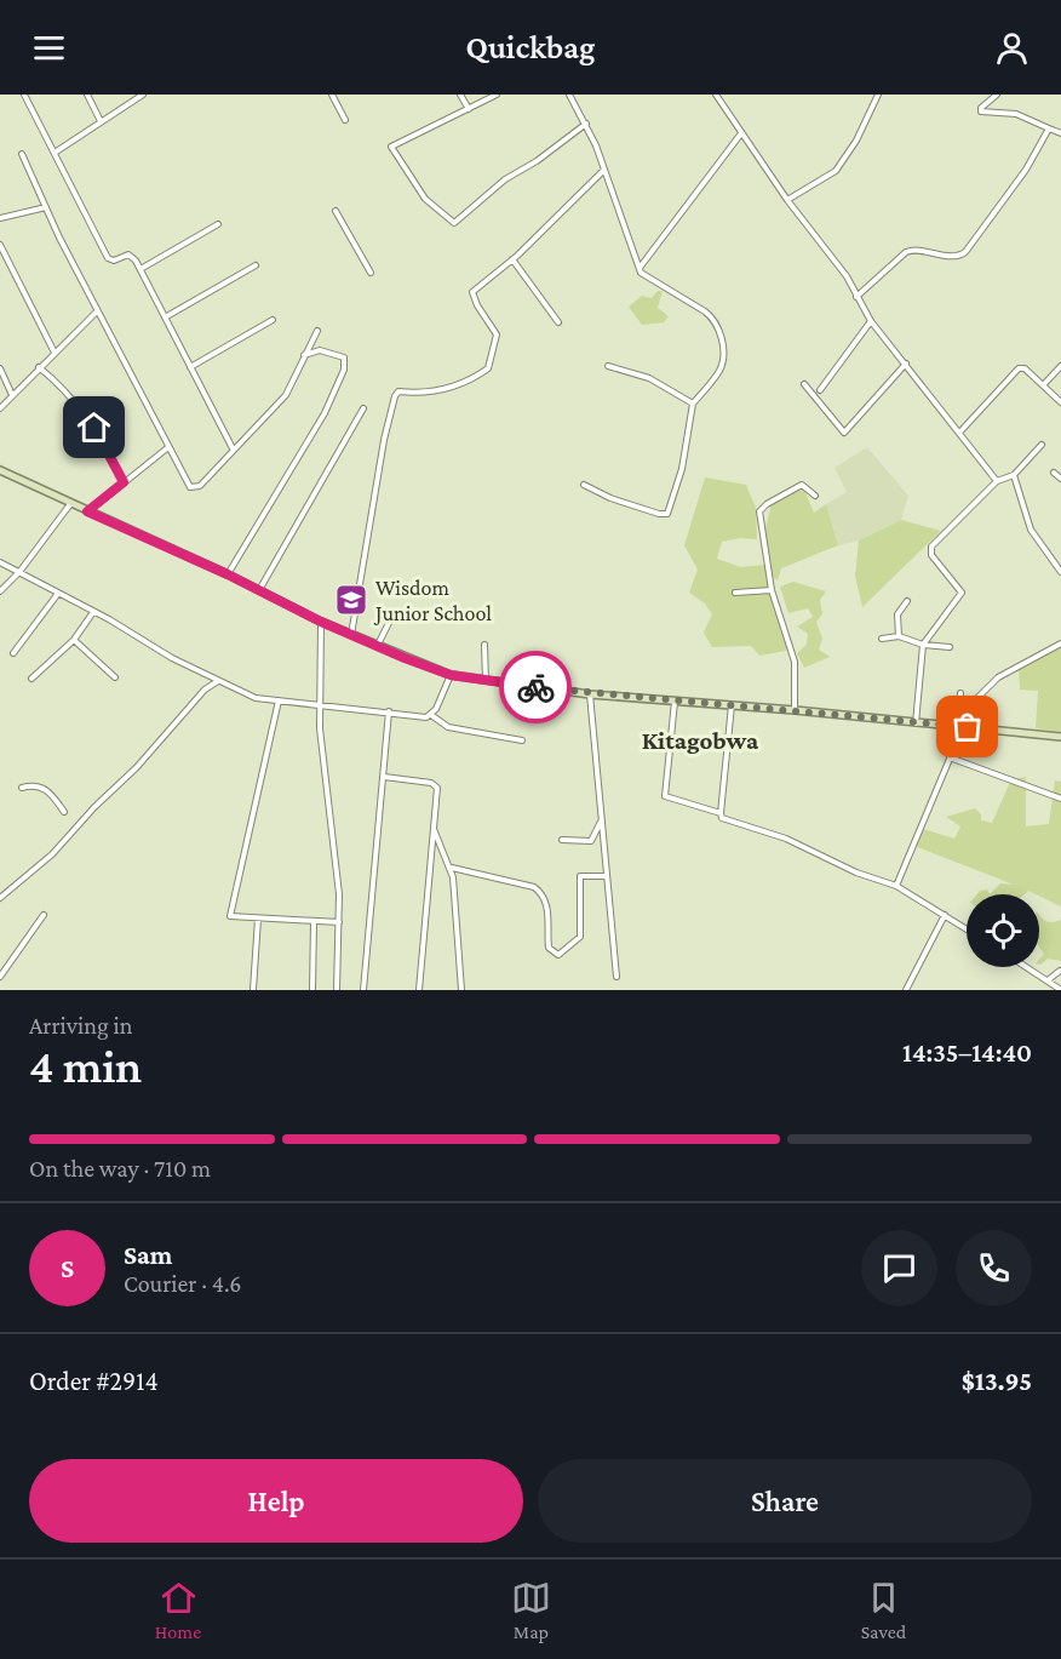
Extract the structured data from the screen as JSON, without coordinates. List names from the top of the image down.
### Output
{
  "districts": ["Kitagobwa"],
  "places": {
    "school or university": ["Wisdom Junior School"]
  },
  "page": {
    "header": "Quickbag",
    "heading": ["4 min", "Arriving in", "14:35–14:40"],
    "panel": [
      "Sam",
      "Courier · 4.6",
      "Order #2914",
      "$13.95"
    ],
    "bar": "On the way · 710 m",
    "round": "S",
    "buttons": ["Help", "Share"],
    "tabs": ["Home", "Map", "Saved"]
  }
}
